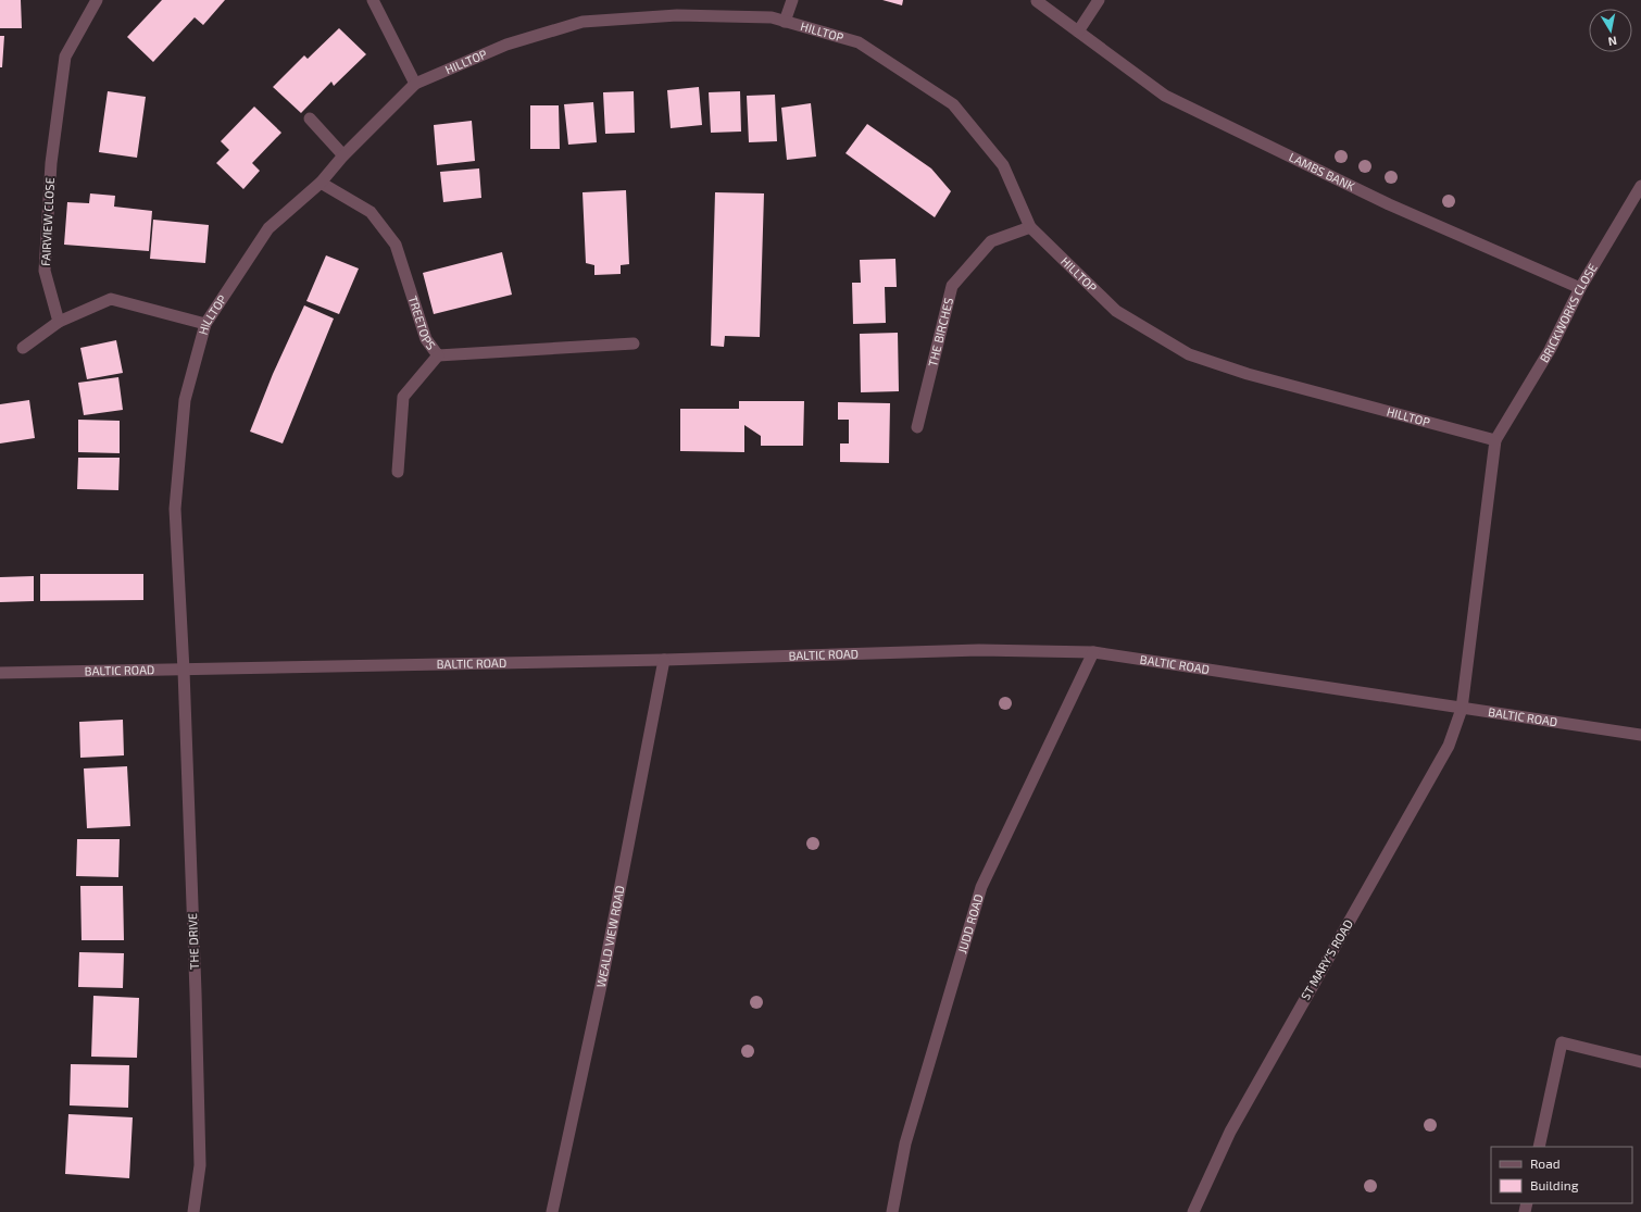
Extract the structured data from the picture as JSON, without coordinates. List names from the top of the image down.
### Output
{
  "streets": {
    "street": [
      "HILLTOP",
      "LAMBS BANK",
      "FAIRVIEW CLOSE",
      "BRICKWORKS CLOSE",
      "TREETOPS",
      "THE BIRCHES",
      "BALTIC ROAD",
      "JUDD ROAD",
      "WEALD VIEW ROAD",
      "THE DRIVE",
      "ST MARY'S ROAD"
    ]
  },
  "crossings": [
    ["HILLTOP", "BRICKWORKS CLOSE"],
    ["HILLTOP", "TREETOPS"],
    ["HILLTOP", "THE BIRCHES"],
    ["HILLTOP", "BALTIC ROAD"],
    ["HILLTOP", "THE DRIVE"],
    ["LAMBS BANK", "BRICKWORKS CLOSE"],
    ["BALTIC ROAD", "JUDD ROAD"],
    ["BALTIC ROAD", "WEALD VIEW ROAD"],
    ["BALTIC ROAD", "THE DRIVE"],
    ["BALTIC ROAD", "ST MARY'S ROAD"]
  ],
  "legend": ["Road", "Building"],
  "north": "bottom"
}
